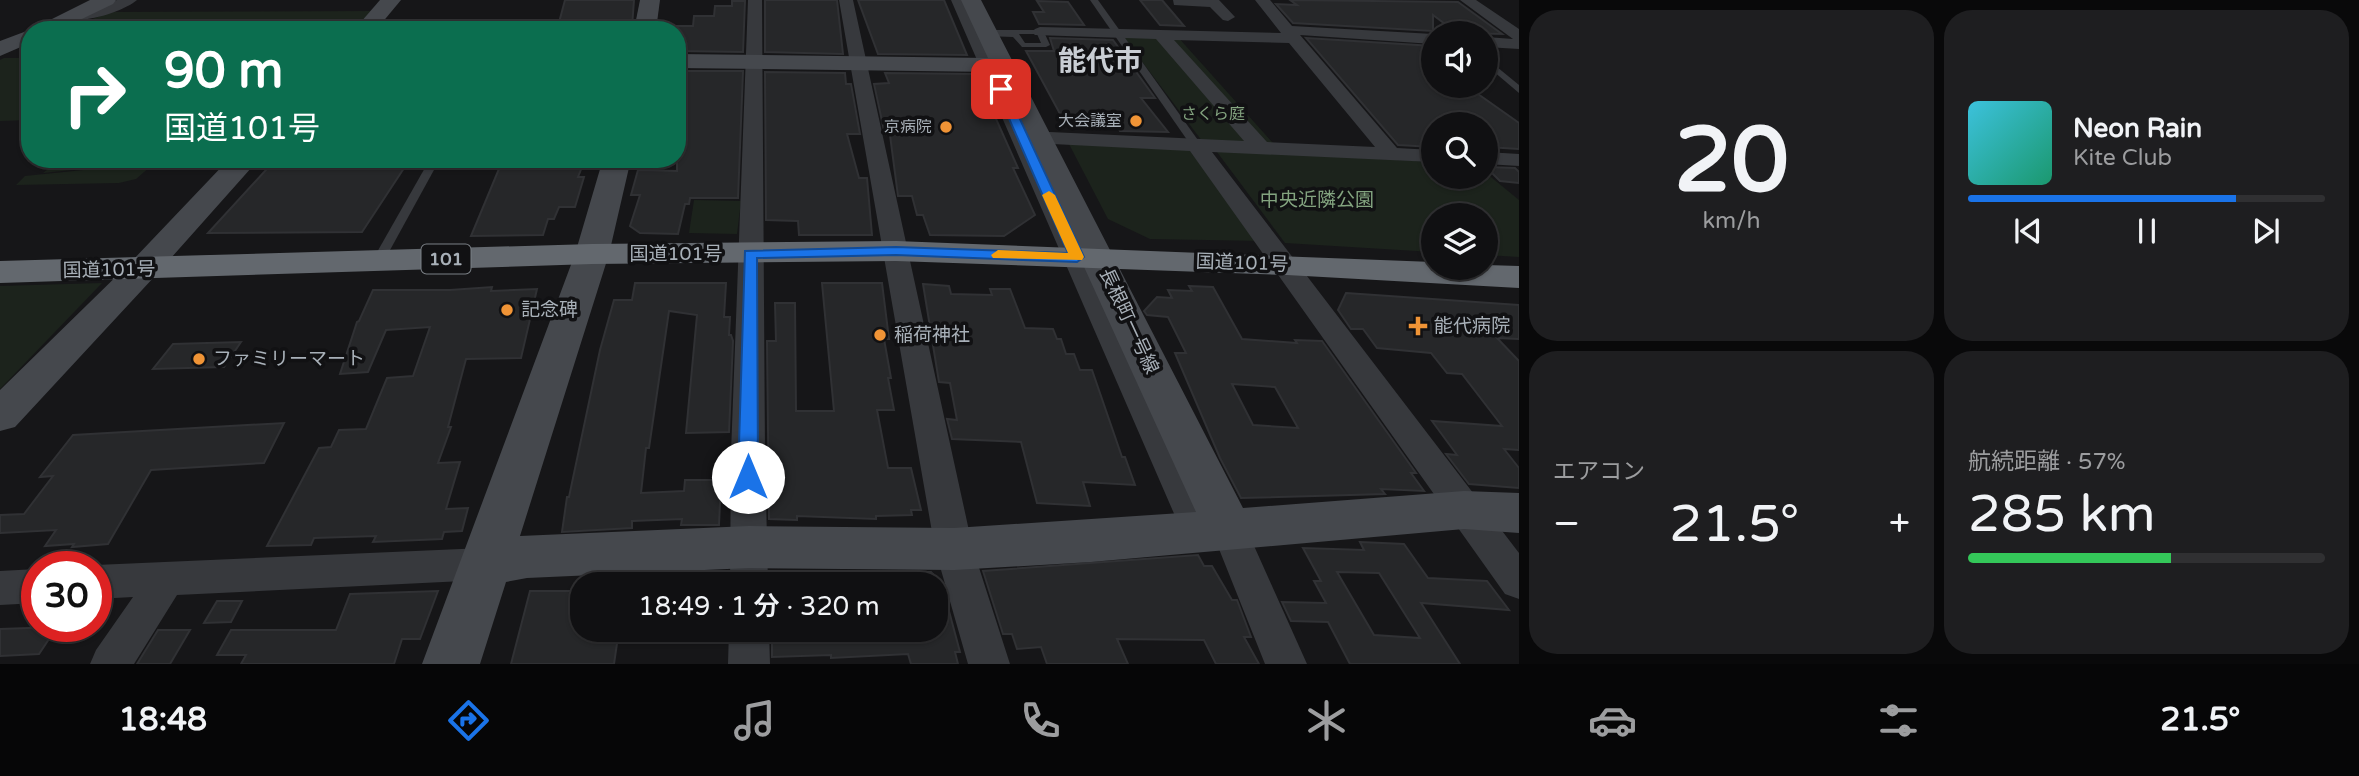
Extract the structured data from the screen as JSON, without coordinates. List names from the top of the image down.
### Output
{
  "streets": {
    "highway": ["国道101号", "101"],
    "street": ["長根町一号線"]
  },
  "crossings": [
    ["国道101号", "長根町一号線"]
  ],
  "districts": ["能代市"],
  "parks": ["さくら庭", "中央近隣公園"],
  "places": {
    "other": [
      "大会議室",
      "京病院",
      "記念碑",
      "稲荷神社",
      "ファミリーマート"
    ],
    "health": ["能代病院"]
  },
  "page": {
    "tile": [
      ["20", "km/h"],
      "エアコン",
      ["航続距離 · 57%", "285 km"]
    ],
    "turn": ["90 m", "国道101号"],
    "song": ["Neon Rain", "Kite Club"],
    "heat": ["−", "21.5°", "+"],
    "limit": "30",
    "trip": "18:49 · 1 分 · 320 m",
    "tabs": ["18:48", "21.5°"]
  }
}
